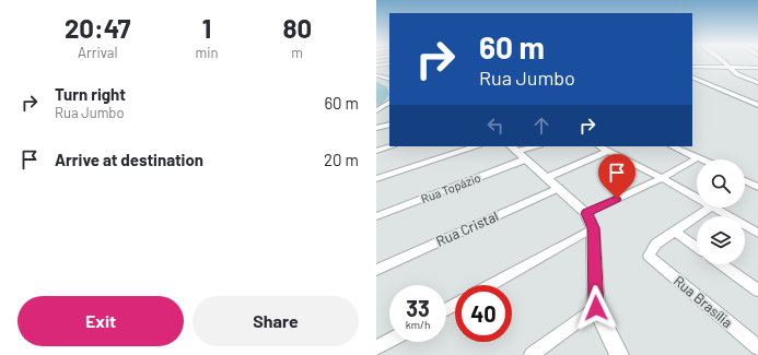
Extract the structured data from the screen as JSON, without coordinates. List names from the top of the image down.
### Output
{
  "streets": {
    "street": ["Rua Topázio", "Rua Cristal", "Rua Brasília"]
  },
  "page": {
    "eta": [
      "20:47",
      "Arrival",
      "1",
      "min",
      "80",
      "m"
    ],
    "turn": ["60 m", "Rua Jumbo"],
    "list": [
      {
        "name": "Turn right",
        "note": "Rua Jumbo",
        "value": "60 m"
      },
      {
        "name": "Arrive at destination",
        "value": "20 m"
      }
    ],
    "speed": "33 km/h",
    "limit": "40",
    "buttons": ["Exit", "Share"]
  }
}
